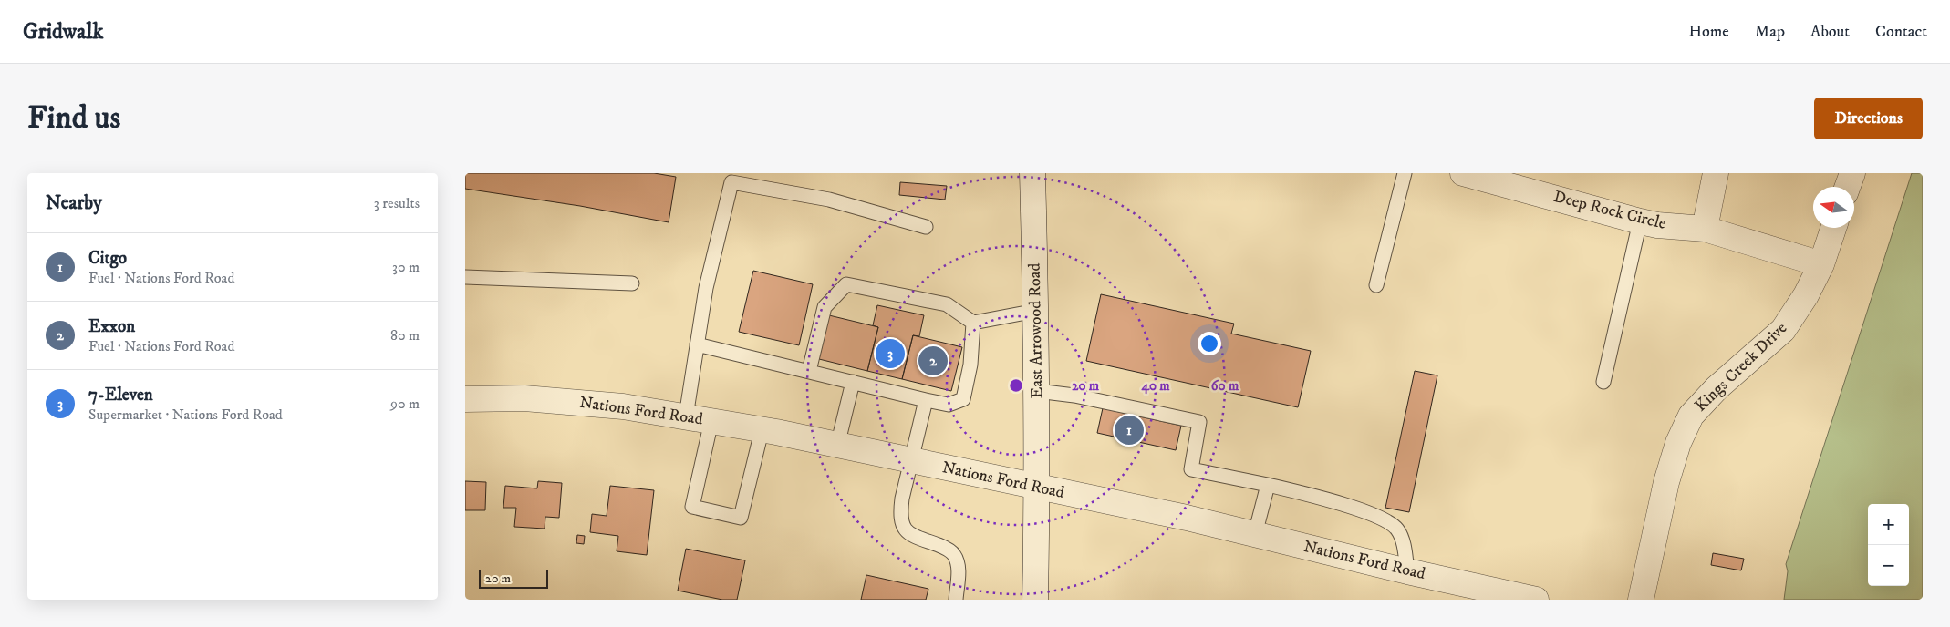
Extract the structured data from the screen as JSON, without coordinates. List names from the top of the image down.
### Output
{
  "streets": {
    "street": [
      "Deep Rock Circle",
      "East Arrowood Road",
      "Kings Creek Drive",
      "Nations Ford Road"
    ]
  },
  "crossings": [
    ["Deep Rock Circle", "Kings Creek Drive"],
    ["East Arrowood Road", "Nations Ford Road"]
  ],
  "scale_bar": "20 m",
  "north": "left",
  "page": {
    "header": "Gridwalk",
    "nav": [
      "Home",
      "Map",
      "About",
      "Contact"
    ],
    "buttons": "Directions",
    "title": "Find us",
    "heading": ["Nearby", "3 results"],
    "list": [
      {
        "mark": "1",
        "name": "Citgo",
        "note": "Fuel · Nations Ford Road",
        "value": "30 m"
      },
      {
        "mark": "2",
        "name": "Exxon",
        "note": "Fuel · Nations Ford Road",
        "value": "80 m"
      },
      {
        "mark": "3",
        "name": "7-Eleven",
        "note": "Supermarket · Nations Ford Road",
        "value": "90 m"
      }
    ],
    "pins": ["3", "2", "1"],
    "map_buttons": ["+", "−"],
    "scale": "20 m"
  },
  "rings": ["20 m", "40 m", "60 m"]
}
